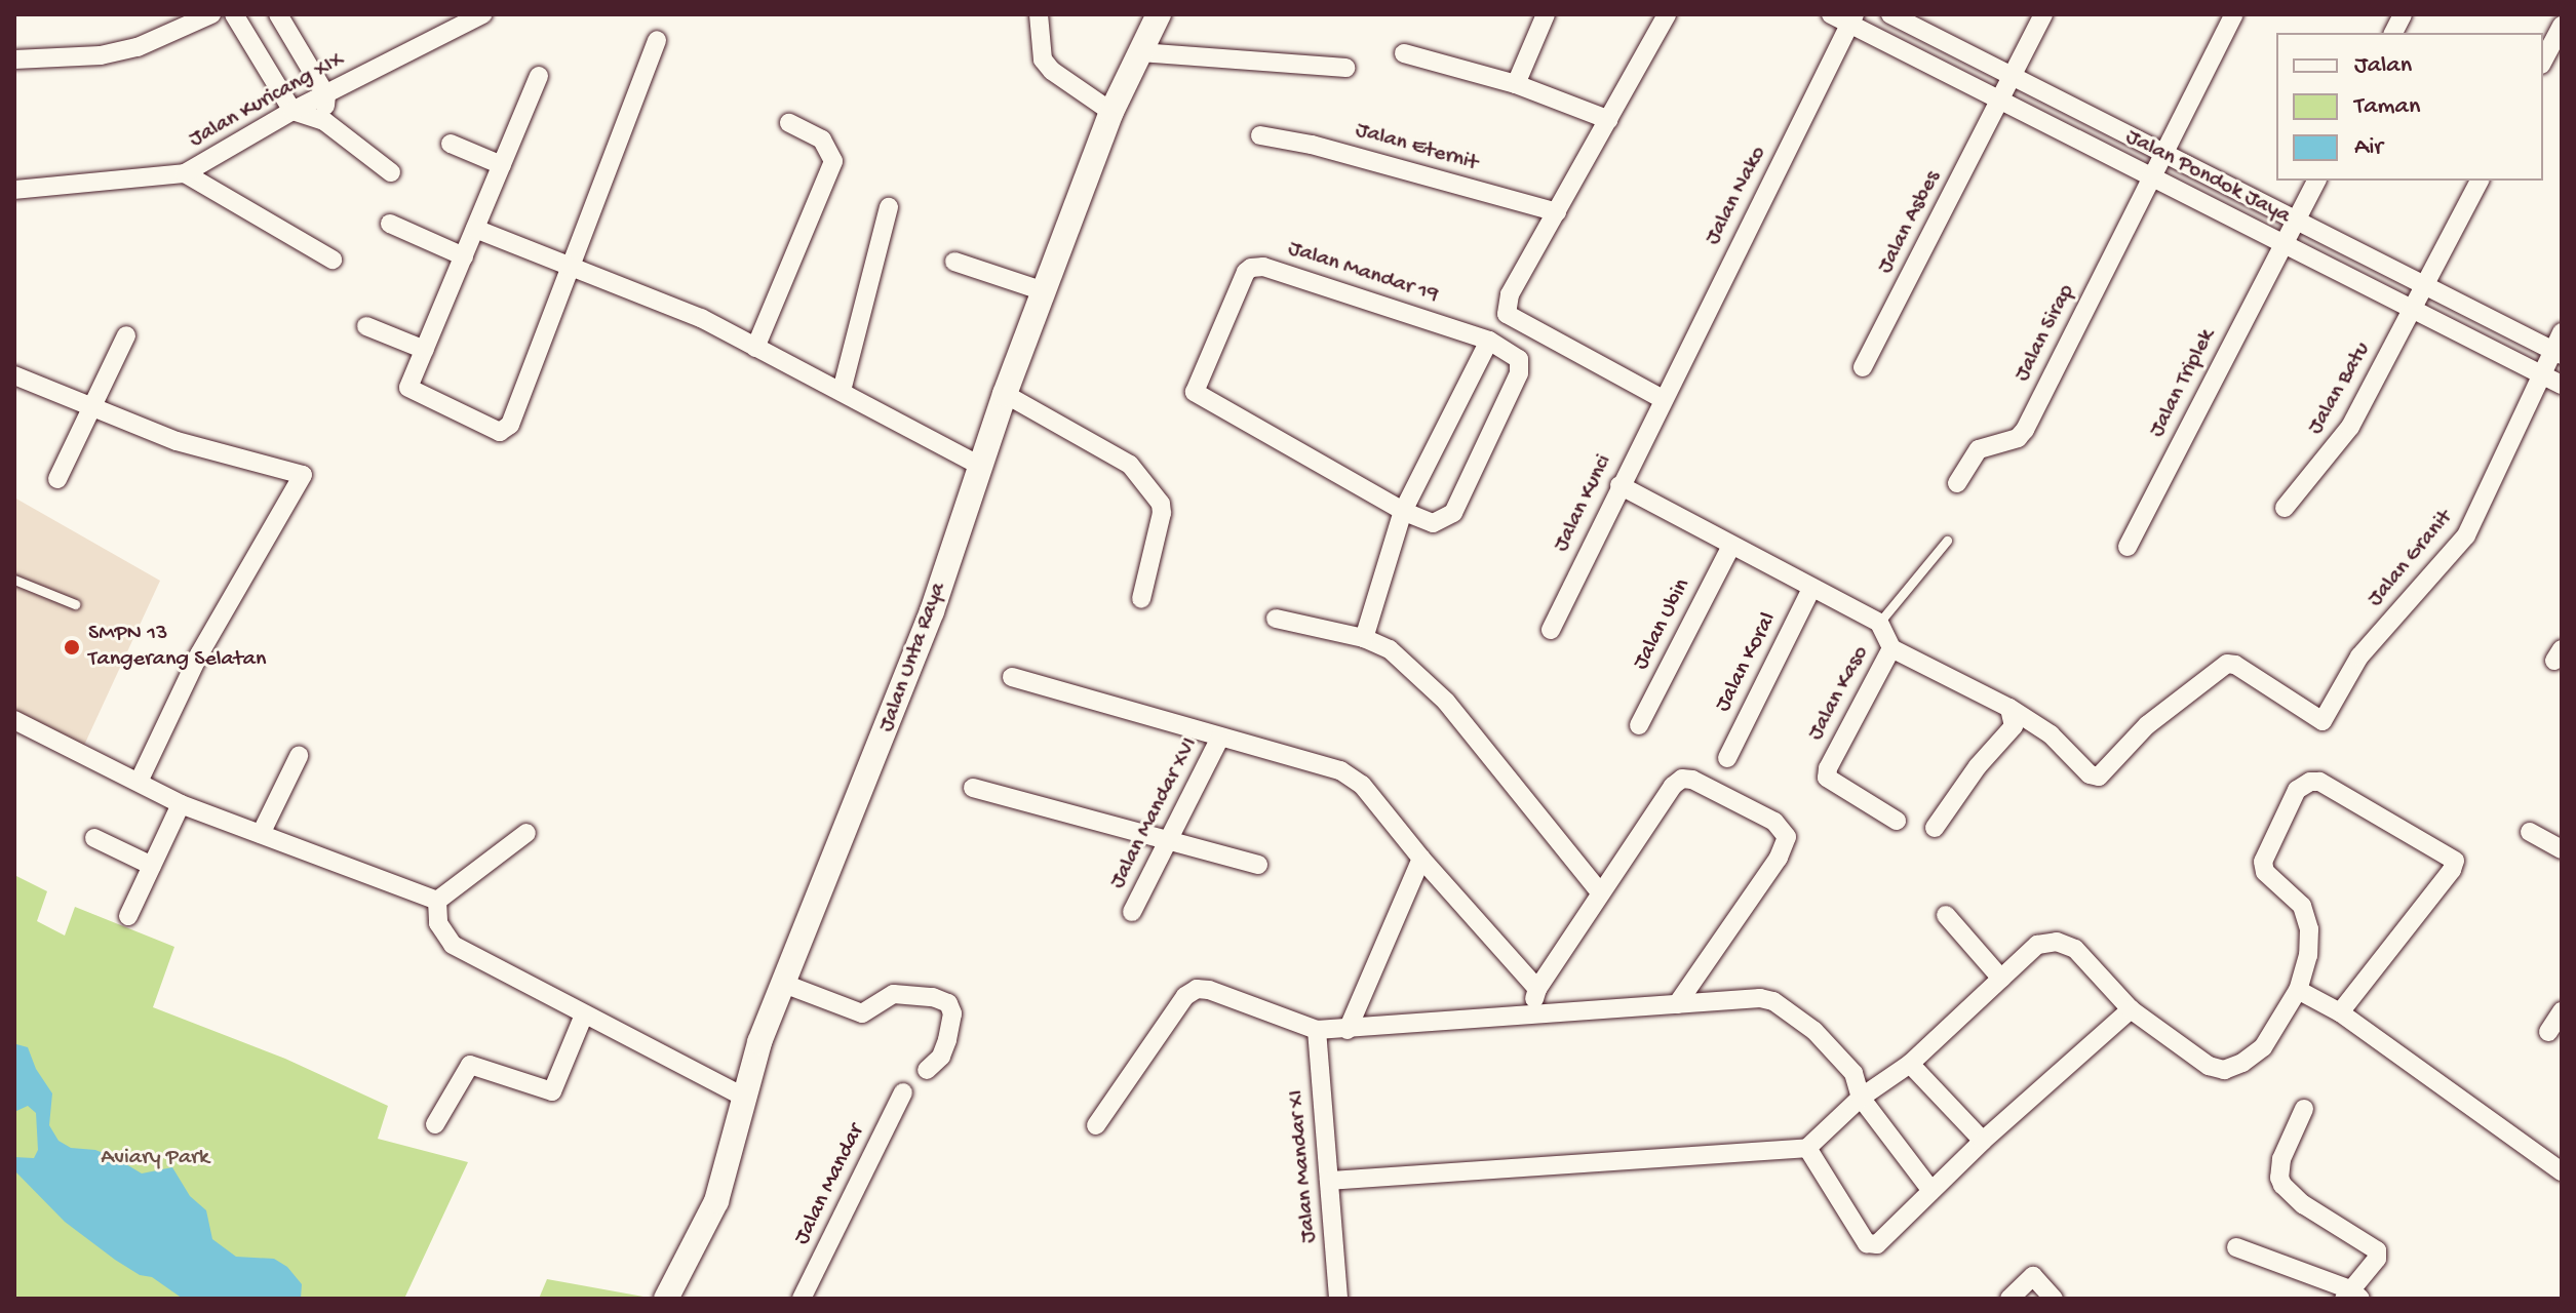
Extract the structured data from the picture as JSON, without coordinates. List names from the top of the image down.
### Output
{
  "streets": {
    "street": [
      "Jalan Kuricang XIX",
      "Jalan Eternit",
      "Jalan Pondok Jaya",
      "Jalan Nako",
      "Jalan Asbes",
      "Jalan Mandar 19",
      "Jalan Sirap",
      "Jalan Triplek",
      "Jalan Batu",
      "Jalan Kunci",
      "Jalan Granit",
      "Jalan Ubin",
      "Jalan Unta Raya",
      "Jalan Koral",
      "Jalan Kaso",
      "Jalan Mandar XVI",
      "Jalan Mandar XI",
      "Jalan Mandar"
    ]
  },
  "crossings": [
    ["Jalan Pondok Jaya", "Jalan Nako"],
    ["Jalan Pondok Jaya", "Jalan Asbes"],
    ["Jalan Pondok Jaya", "Jalan Sirap"],
    ["Jalan Pondok Jaya", "Jalan Triplek"],
    ["Jalan Pondok Jaya", "Jalan Batu"],
    ["Jalan Pondok Jaya", "Jalan Granit"],
    ["Jalan Nako", "Jalan Kunci"]
  ],
  "parks": ["Aviary Park"],
  "places": ["SMPN 13 Tangerang Selatan"],
  "legend": ["Jalan", "Taman", "Air"]
}
